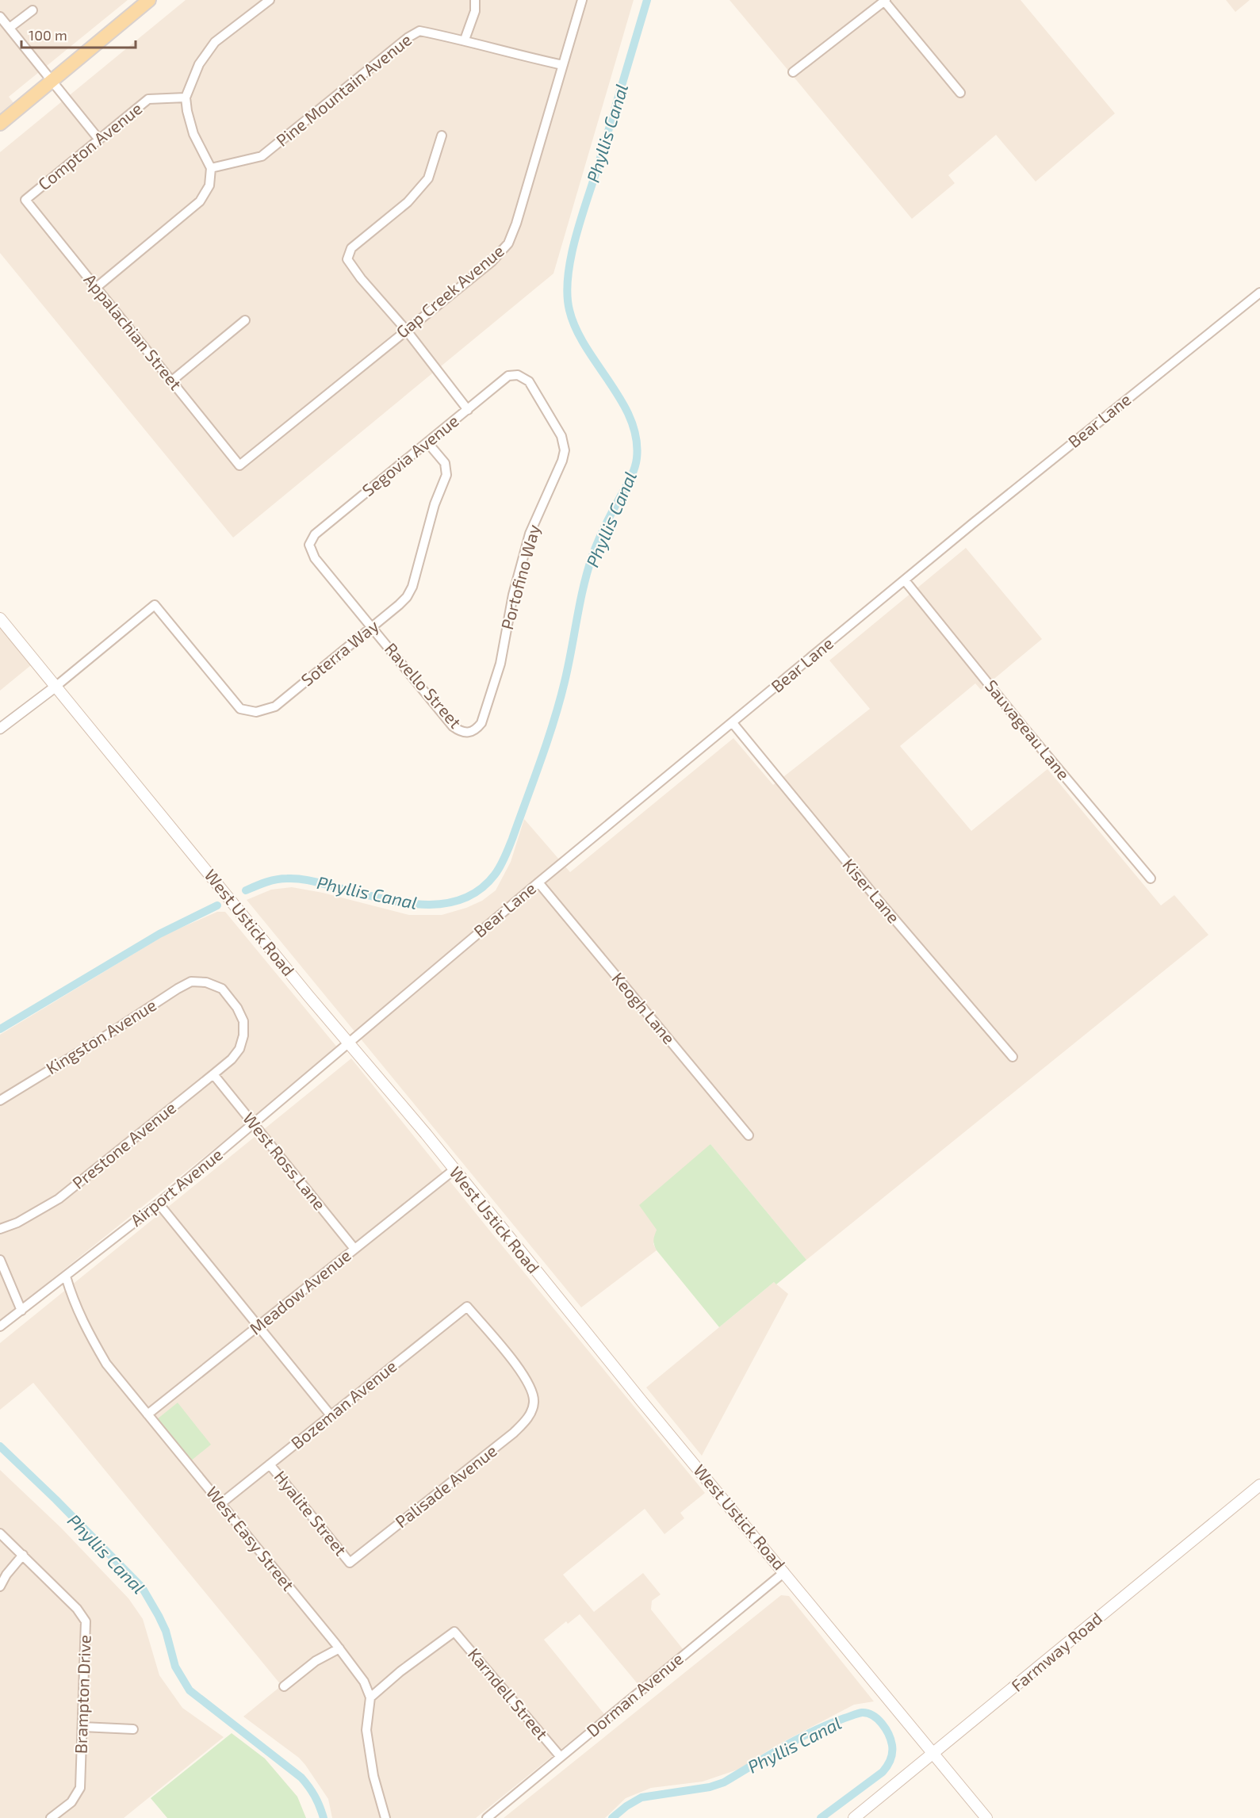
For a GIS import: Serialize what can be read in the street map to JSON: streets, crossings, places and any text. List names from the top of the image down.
{
  "streets": {
    "main road": ["West Ustick Road", "Farmway Road"],
    "street": [
      "Pine Mountain Avenue",
      "Compton Avenue",
      "Gap Creek Avenue",
      "Appalachian Street",
      "Bear Lane",
      "Segovia Avenue",
      "Portofino Way",
      "Soterra Way",
      "Ravello Street",
      "Sauvageau Lane",
      "Kiser Lane",
      "Keogh Lane",
      "Kingston Avenue",
      "Prestone Avenue",
      "West Ross Lane",
      "Airport Avenue",
      "Meadow Avenue",
      "Bozeman Avenue",
      "Palisade Avenue",
      "Hyalite Street",
      "West Easy Street",
      "Brampton Drive",
      "Karndell Street",
      "Dorman Avenue"
    ]
  },
  "crossings": [
    ["Pine Mountain Avenue", "Gap Creek Avenue"],
    ["Compton Avenue", "Appalachian Street"],
    ["Gap Creek Avenue", "Appalachian Street"],
    ["Bear Lane", "Sauvageau Lane"],
    ["Bear Lane", "Kiser Lane"],
    ["Bear Lane", "West Ustick Road"],
    ["Bear Lane", "Keogh Lane"],
    ["Bear Lane", "Airport Avenue"],
    ["Segovia Avenue", "Portofino Way"],
    ["Segovia Avenue", "Soterra Way"],
    ["Segovia Avenue", "Ravello Street"],
    ["Portofino Way", "Ravello Street"],
    ["Soterra Way", "Ravello Street"],
    ["Soterra Way", "West Ustick Road"],
    ["West Ustick Road", "Airport Avenue"],
    ["West Ustick Road", "Meadow Avenue"],
    ["West Ustick Road", "Farmway Road"],
    ["West Ustick Road", "Dorman Avenue"],
    ["Kingston Avenue", "Prestone Avenue"],
    ["Prestone Avenue", "West Ross Lane"],
    ["West Ross Lane", "Airport Avenue"],
    ["West Ross Lane", "Meadow Avenue"],
    ["Airport Avenue", "West Easy Street"],
    ["Meadow Avenue", "West Easy Street"],
    ["Bozeman Avenue", "Palisade Avenue"],
    ["Bozeman Avenue", "Hyalite Street"],
    ["Bozeman Avenue", "West Easy Street"],
    ["Palisade Avenue", "Hyalite Street"],
    ["West Easy Street", "Karndell Street"],
    ["Karndell Street", "Dorman Avenue"]
  ],
  "water": ["Phyllis Canal"],
  "scale_bar": "100 m"
}
